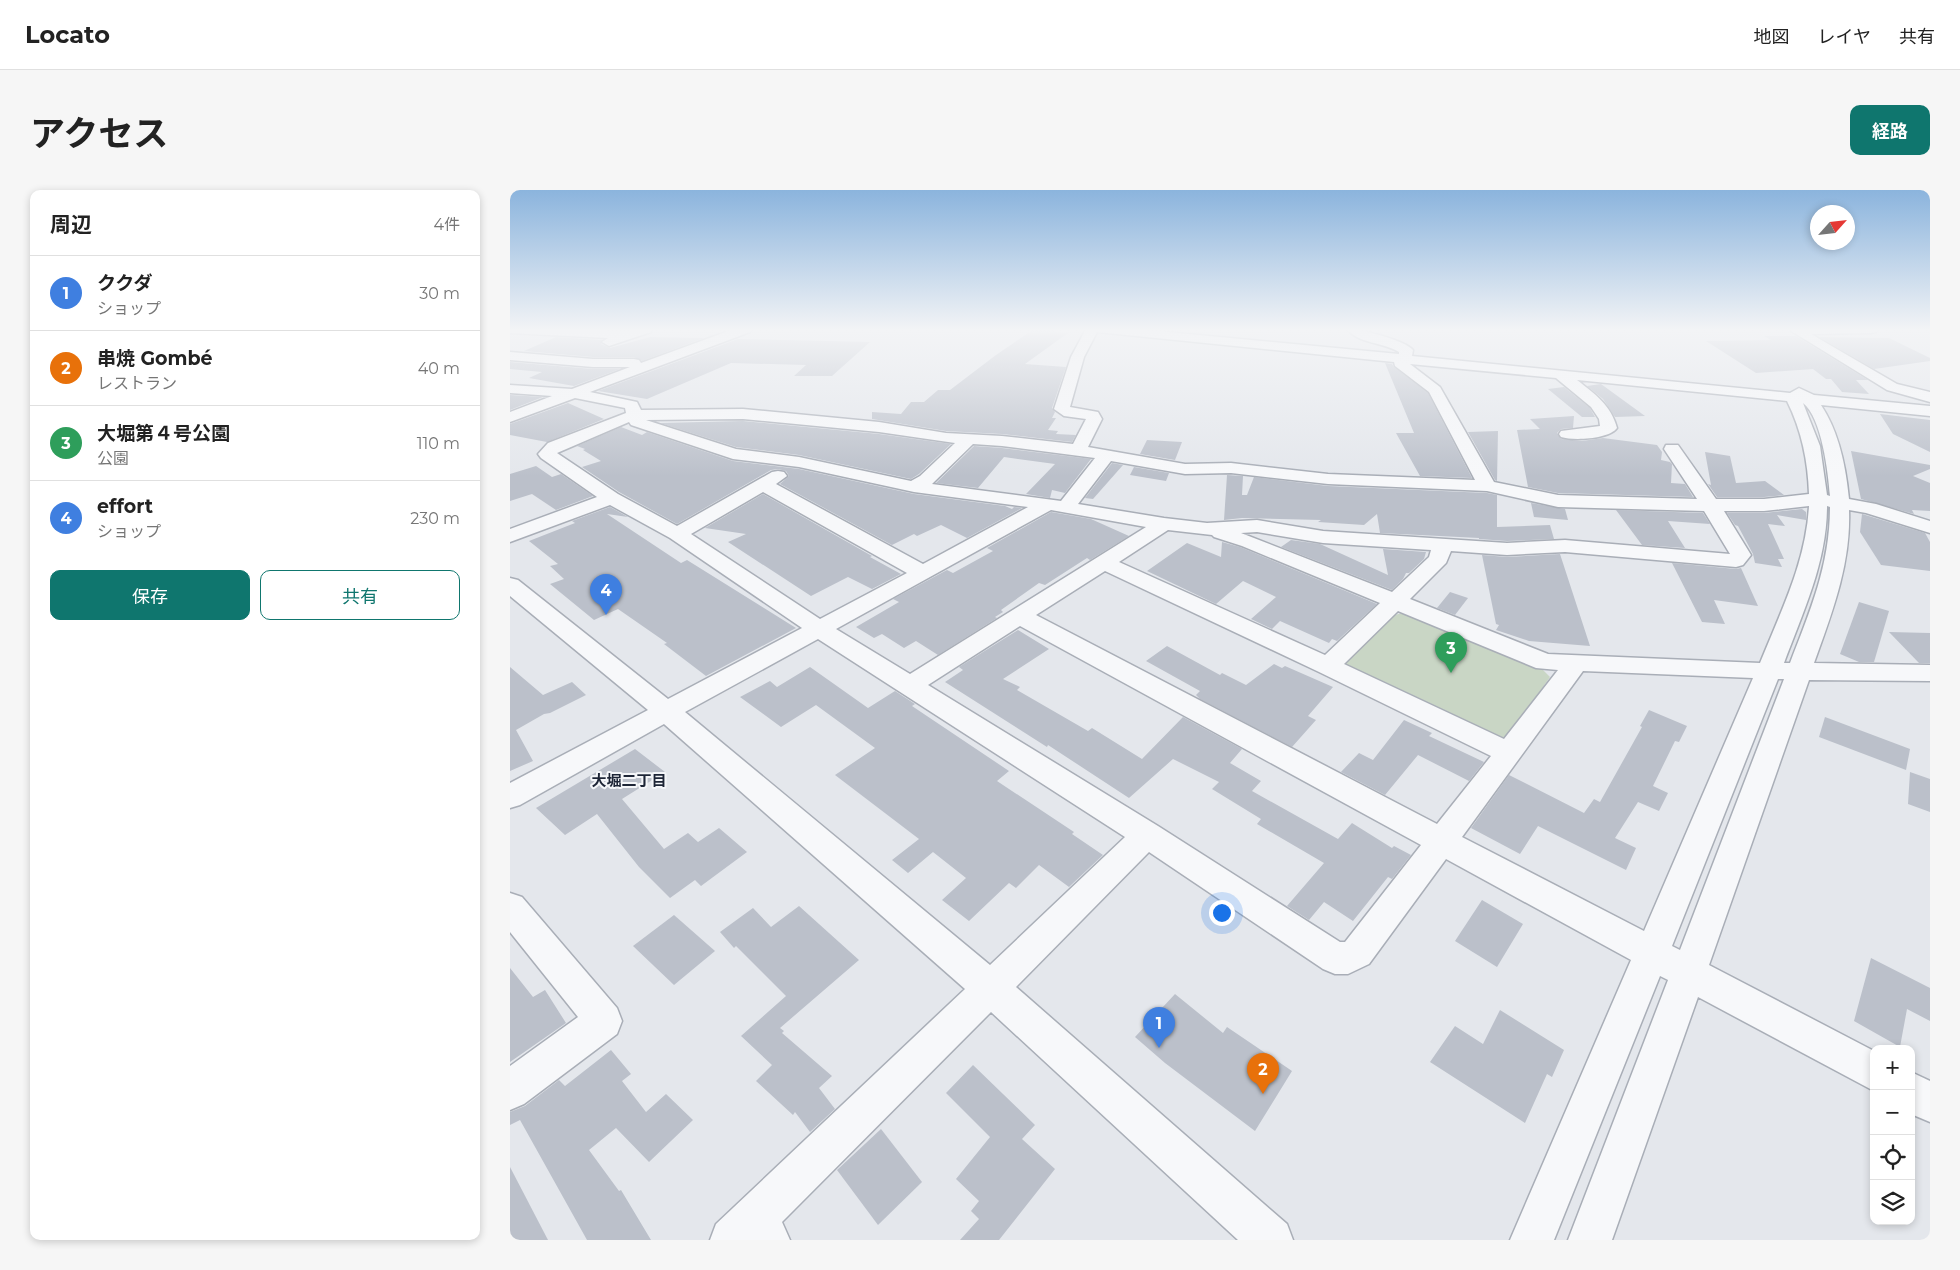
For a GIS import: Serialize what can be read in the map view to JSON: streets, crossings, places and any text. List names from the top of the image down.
{
  "districts": ["大堀二丁目"],
  "north": "top right",
  "page": {
    "header": "Locato",
    "nav": ["地図", "レイヤ", "共有"],
    "title": "アクセス",
    "buttons": [
      "経路",
      ["保存", "共有"]
    ],
    "heading": ["周辺", "4件"],
    "list": [
      {
        "mark": "1",
        "name": "ククダ",
        "note": "ショップ",
        "value": "30 m"
      },
      {
        "mark": "2",
        "name": "串焼 Gombé",
        "note": "レストラン",
        "value": "40 m"
      },
      {
        "mark": "3",
        "name": "大堀第４号公園",
        "note": "公園",
        "value": "110 m"
      },
      {
        "mark": "4",
        "name": "effort",
        "note": "ショップ",
        "value": "230 m"
      }
    ],
    "pins": [
      "4",
      "3",
      "1",
      "2"
    ],
    "map_buttons": ["+", "−"]
  }
}
